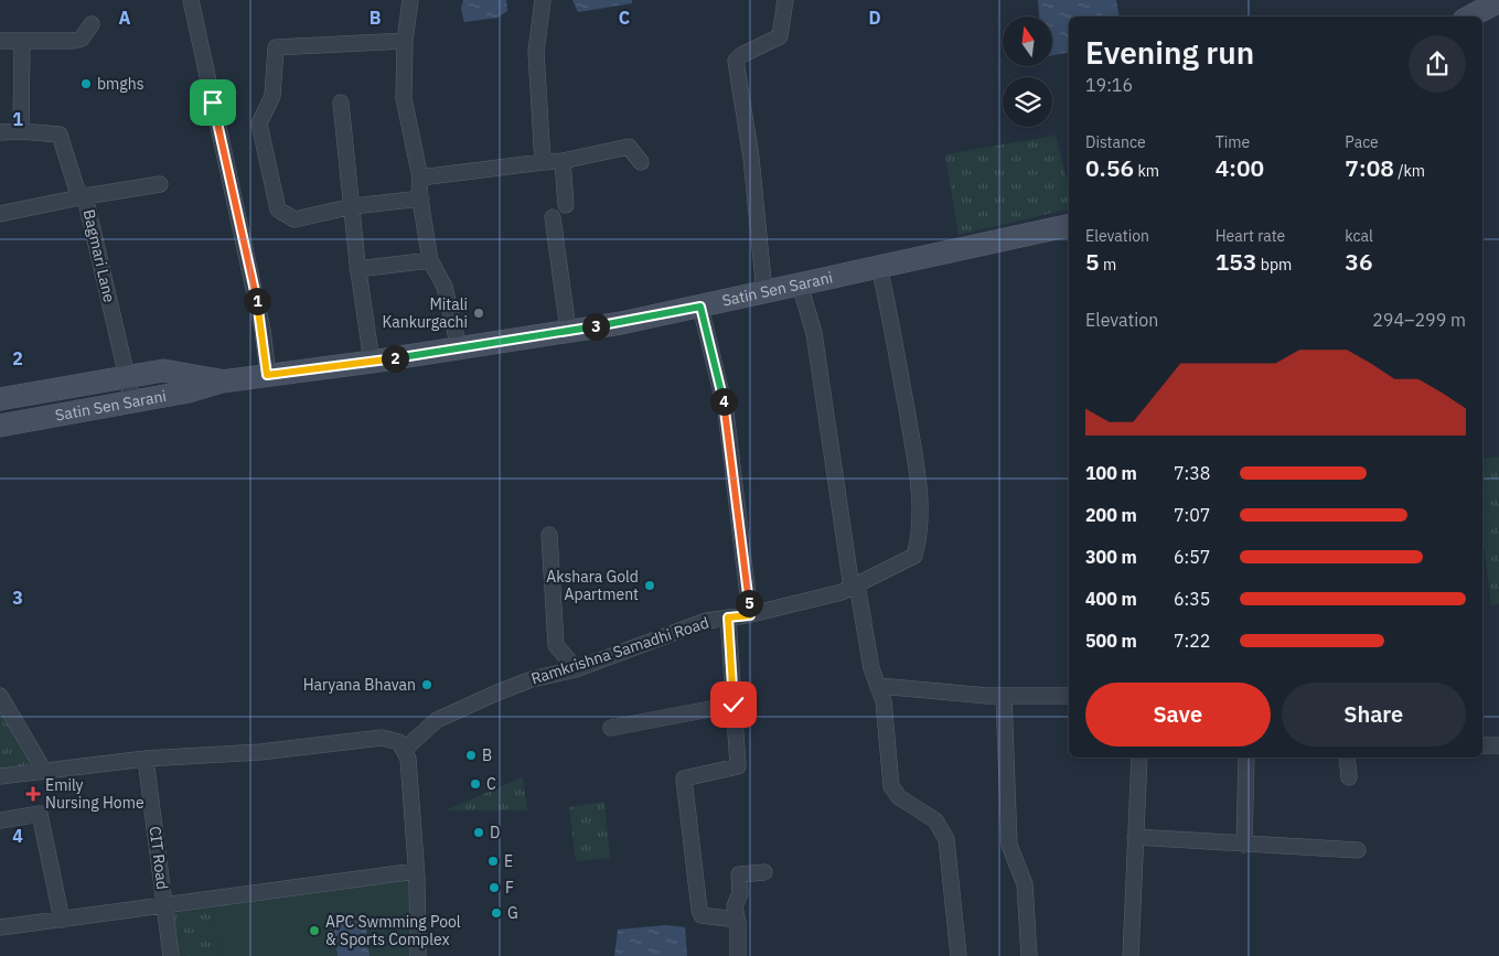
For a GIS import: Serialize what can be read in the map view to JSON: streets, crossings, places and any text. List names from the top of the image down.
{
  "streets": {
    "main road": ["Satin Sen Sarani"],
    "street": ["Bagmari Lane", "Ramkrishna Samadhi Road", "CIT Road"]
  },
  "crossings": [
    ["Bagmari Lane", "Satin Sen Sarani"],
    ["Satin Sen Sarani", "Ramkrishna Samadhi Road"]
  ],
  "places": {
    "other": [
      "bmghs",
      "Mitali Kankurgachi",
      "Akshara Gold Apartment",
      "Haryana Bhavan",
      "B",
      "C",
      "D",
      "E",
      "F",
      "G",
      "APC Swmming Pool & Sports Complex"
    ],
    "health": ["Emily Nursing Home"]
  },
  "north": "top",
  "page": {
    "heading": ["Evening run", "19:16"],
    "stats": [
      ["Distance", "0.56 km"],
      ["Time", "4:00"],
      ["Pace", "7:08 /km"],
      ["Elevation", "5 m"],
      ["Heart rate", "153 bpm"],
      ["kcal", "36"]
    ],
    "pins": [
      "1",
      "3",
      "2",
      "4",
      "5"
    ],
    "chart": ["Elevation", "294–299 m"],
    "list": [
      {
        "name": "100 m",
        "note": "7:38"
      },
      {
        "name": "200 m",
        "note": "7:07"
      },
      {
        "name": "300 m",
        "note": "6:57"
      },
      {
        "name": "400 m",
        "note": "6:35"
      },
      {
        "name": "500 m",
        "note": "7:22"
      }
    ],
    "buttons": ["Save", "Share"]
  },
  "grid": {
    "columns": [
      "A",
      "B",
      "C",
      "D"
    ],
    "rows": [
      "1",
      "2",
      "3",
      "4"
    ]
  }
}
